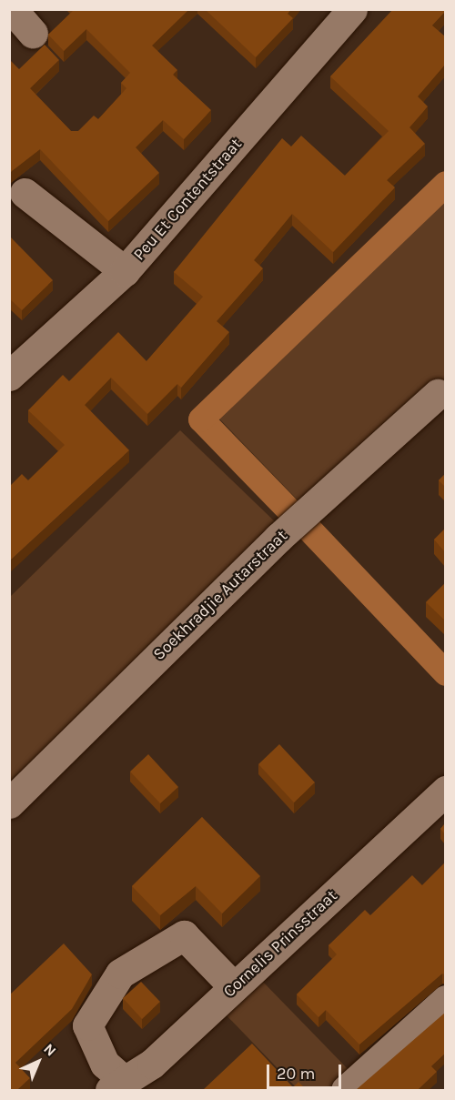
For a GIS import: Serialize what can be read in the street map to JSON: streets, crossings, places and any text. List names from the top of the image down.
{
  "streets": {
    "street": ["Peu Et Contentstraat", "Soekhradjie Autarstraat", "Cornelis Prinsstraat"]
  },
  "scale_bar": "20 m",
  "north": "top right"
}
